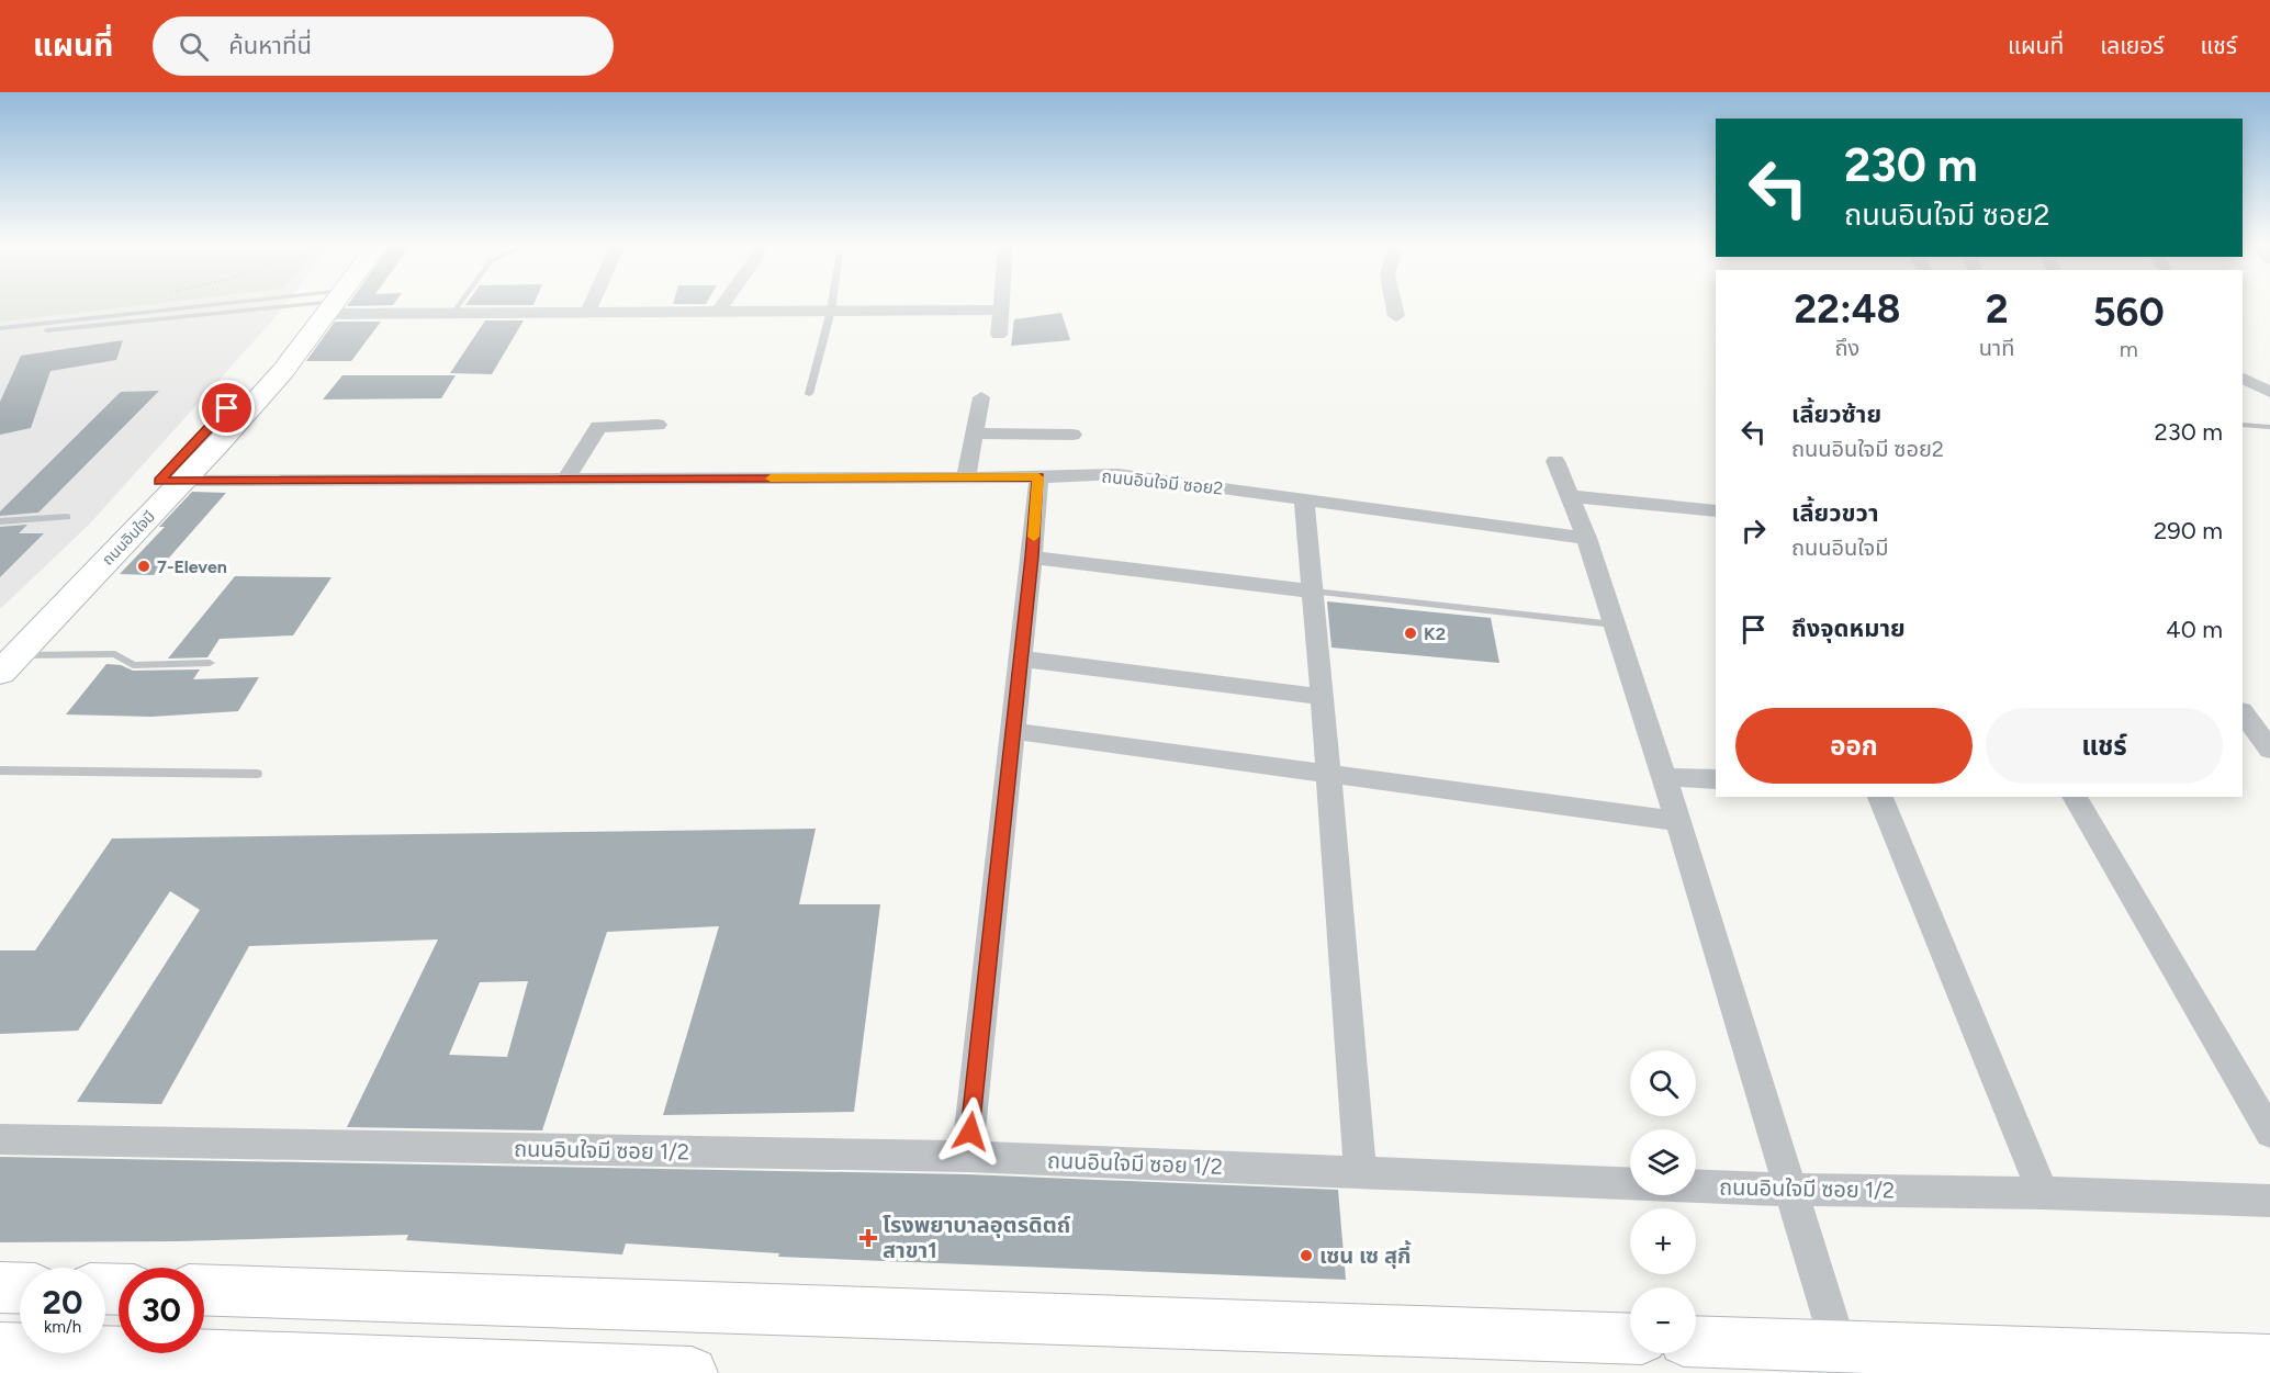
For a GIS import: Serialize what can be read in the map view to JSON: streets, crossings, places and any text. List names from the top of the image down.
{
  "streets": {
    "main road": ["ถนนอินใจมี"],
    "street": ["ถนนอินใจมี ซอย2", "ถนนอินใจมี ซอย 1/2"]
  },
  "crossings": [
    ["ถนนอินใจมี ซอย2", "ถนนอินใจมี"]
  ],
  "places": {
    "other": ["7-Eleven", "K2", "เซน เซ สุกี้"],
    "health": ["โรงพยาบาลอุตรดิตถ์ สาขา1"]
  },
  "page": {
    "header": "แผนที่",
    "search": "ค้นหาที่นี่",
    "nav": ["แผนที่", "เลเยอร์", "แชร์"],
    "turn": ["230 m", "ถนนอินใจมี ซอย2"],
    "eta": [
      "22:48",
      "ถึง",
      "2",
      "นาที",
      "560",
      "m"
    ],
    "list": [
      {
        "name": "เลี้ยวซ้าย",
        "note": "ถนนอินใจมี ซอย2",
        "value": "230 m"
      },
      {
        "name": "เลี้ยวขวา",
        "note": "ถนนอินใจมี",
        "value": "290 m"
      },
      {
        "name": "ถึงจุดหมาย",
        "value": "40 m"
      }
    ],
    "buttons": ["ออก", "แชร์"],
    "map_buttons": ["+", "−"],
    "speed": "20 km/h",
    "limit": "30"
  }
}
